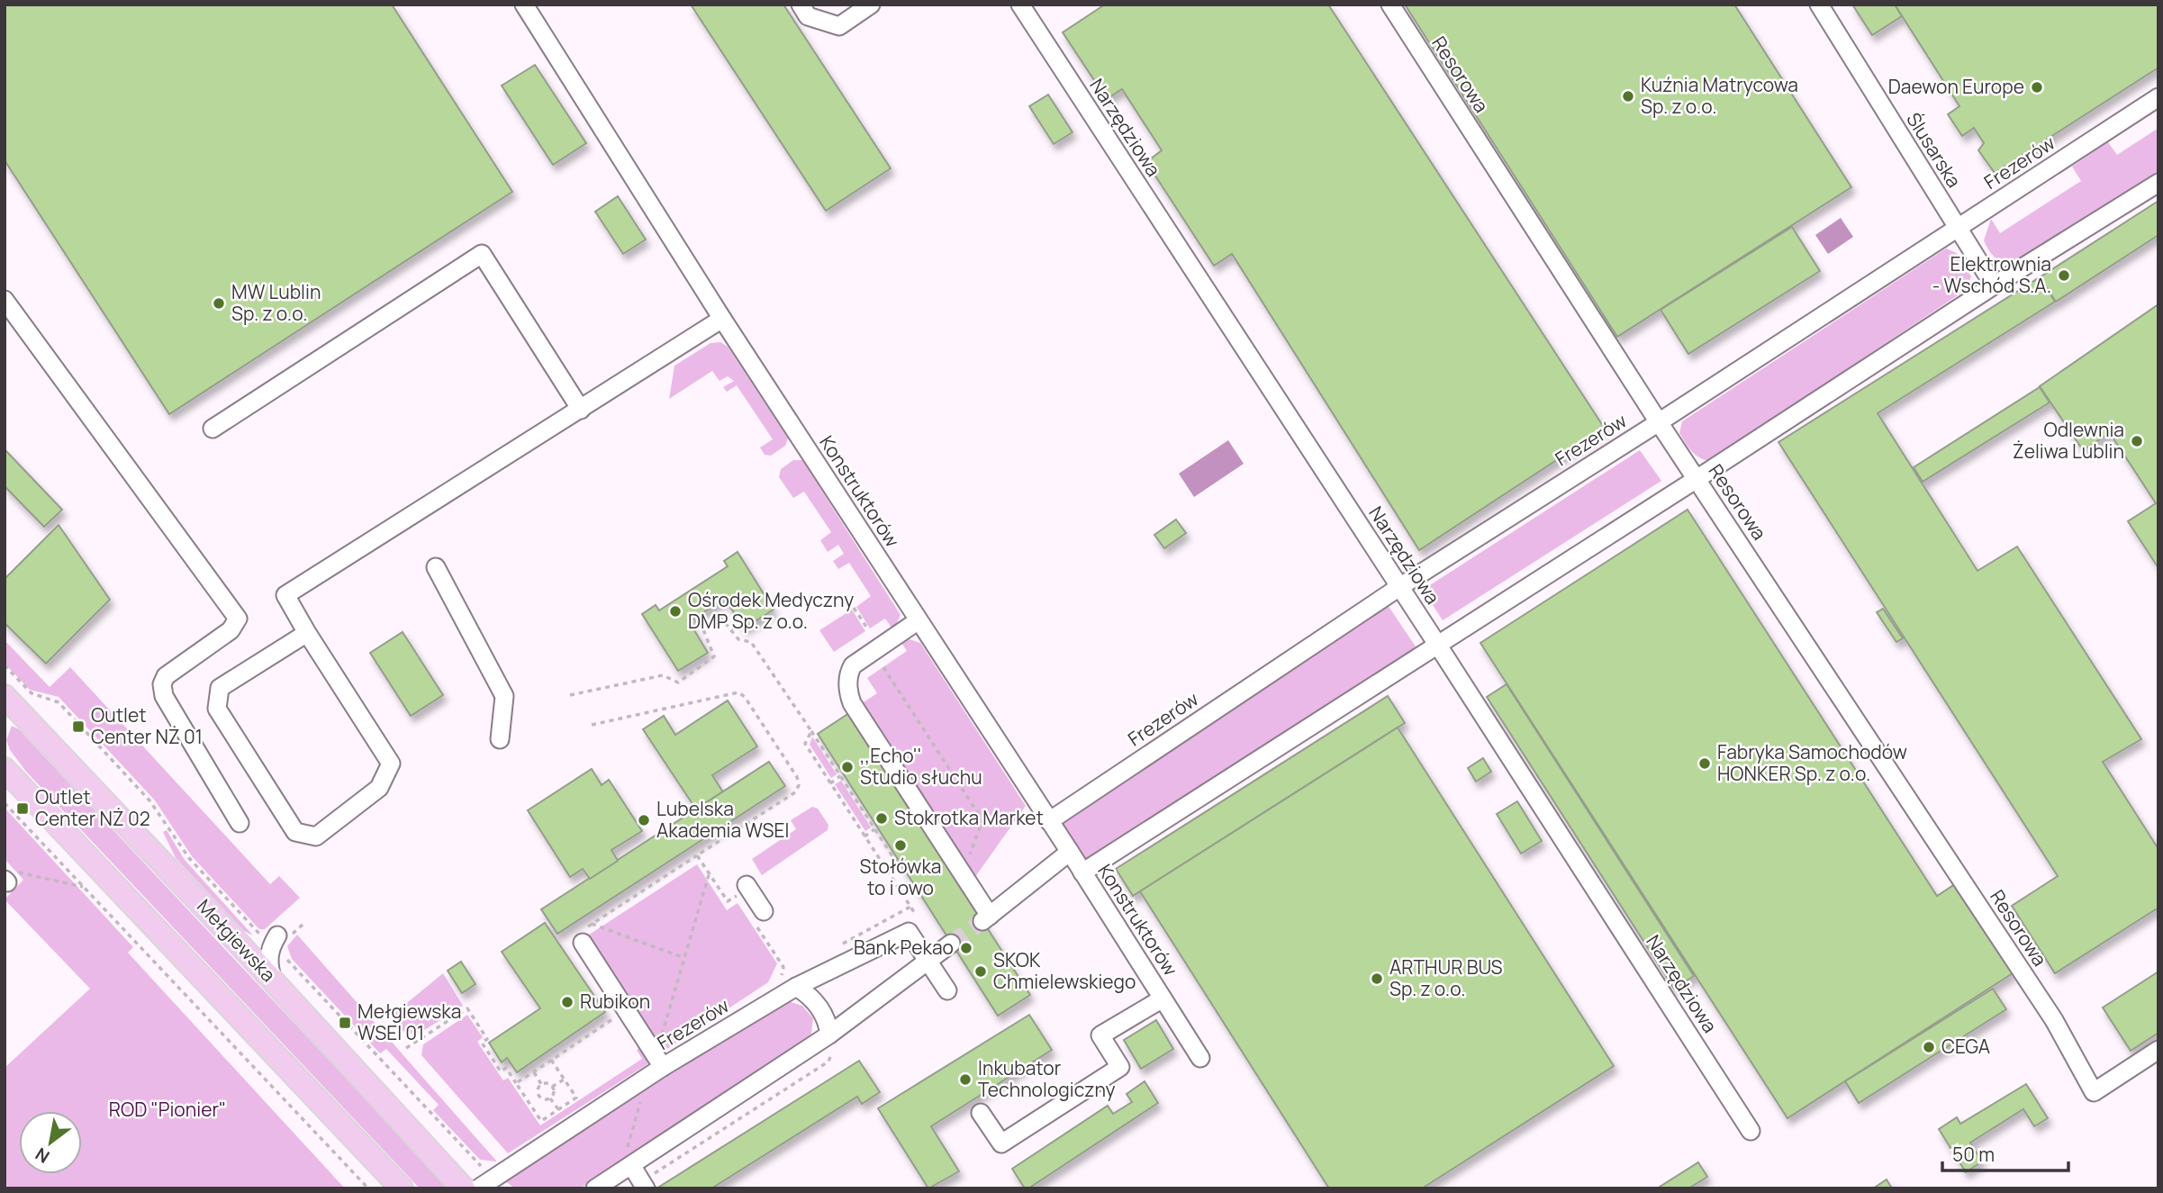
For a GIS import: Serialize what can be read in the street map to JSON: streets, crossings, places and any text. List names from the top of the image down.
{
  "streets": {
    "main road": ["Mełgiewska"],
    "street": [
      "Resorowa",
      "Narzędziowa",
      "Ślusarska",
      "Frezerów",
      "Konstruktorów"
    ]
  },
  "crossings": [
    ["Resorowa", "Frezerów"],
    ["Narzędziowa", "Frezerów"],
    ["Ślusarska", "Frezerów"],
    ["Frezerów", "Konstruktorów"]
  ],
  "parks": ["ROD \"Pionier\""],
  "places": {
    "other": [
      "Daewon Europe",
      "Kuźnia Matrycowa Sp. z o.o.",
      "Elektrownia - Wschód S.A.",
      "MW Lublin Sp. z o.o.",
      "Odlewnia Żeliwa Lublin",
      "Ośrodek Medyczny DMP Sp. z o.o.",
      "Fabryka Samochodów HONKER Sp. z o.o.",
      ",,Echo'' Studio słuchu",
      "Stokrotka Market",
      "Lubelska Akademia WSEI",
      "Stołówka to i owo",
      "Bank Pekao",
      "SKOK Chmielewskiego",
      "ARTHUR BUS Sp. z o.o.",
      "Rubikon",
      "CEGA",
      "Inkubator Technologiczny"
    ],
    "transit": ["Outlet Center NŻ 01", "Outlet Center NŻ 02", "Mełgiewska WSEI 01"]
  },
  "scale_bar": "50 m",
  "north": "bottom left"
}
